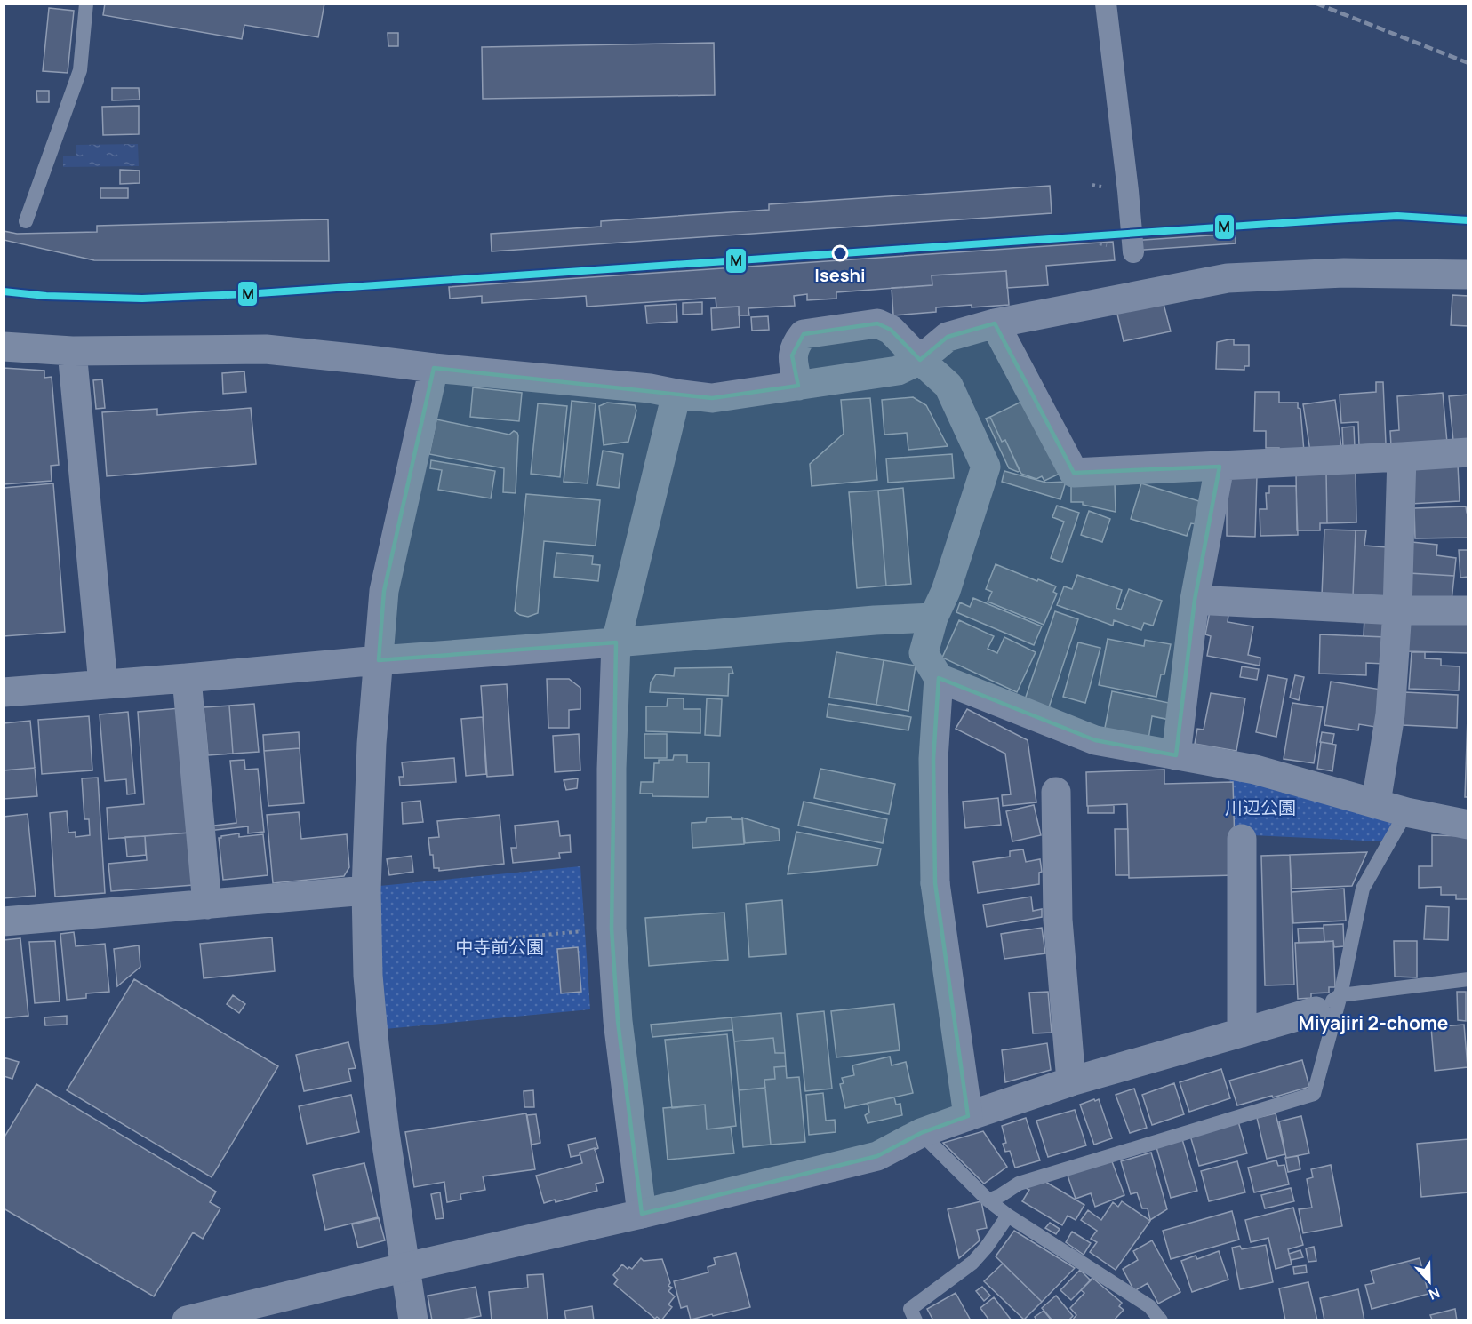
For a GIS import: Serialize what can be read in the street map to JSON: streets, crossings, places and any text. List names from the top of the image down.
{
  "districts": ["Miyajiri 2-chome"],
  "parks": ["川辺公園", "中寺前公園"],
  "places": ["Iseshi"],
  "lines": ["transit line M"],
  "north": "bottom"
}
